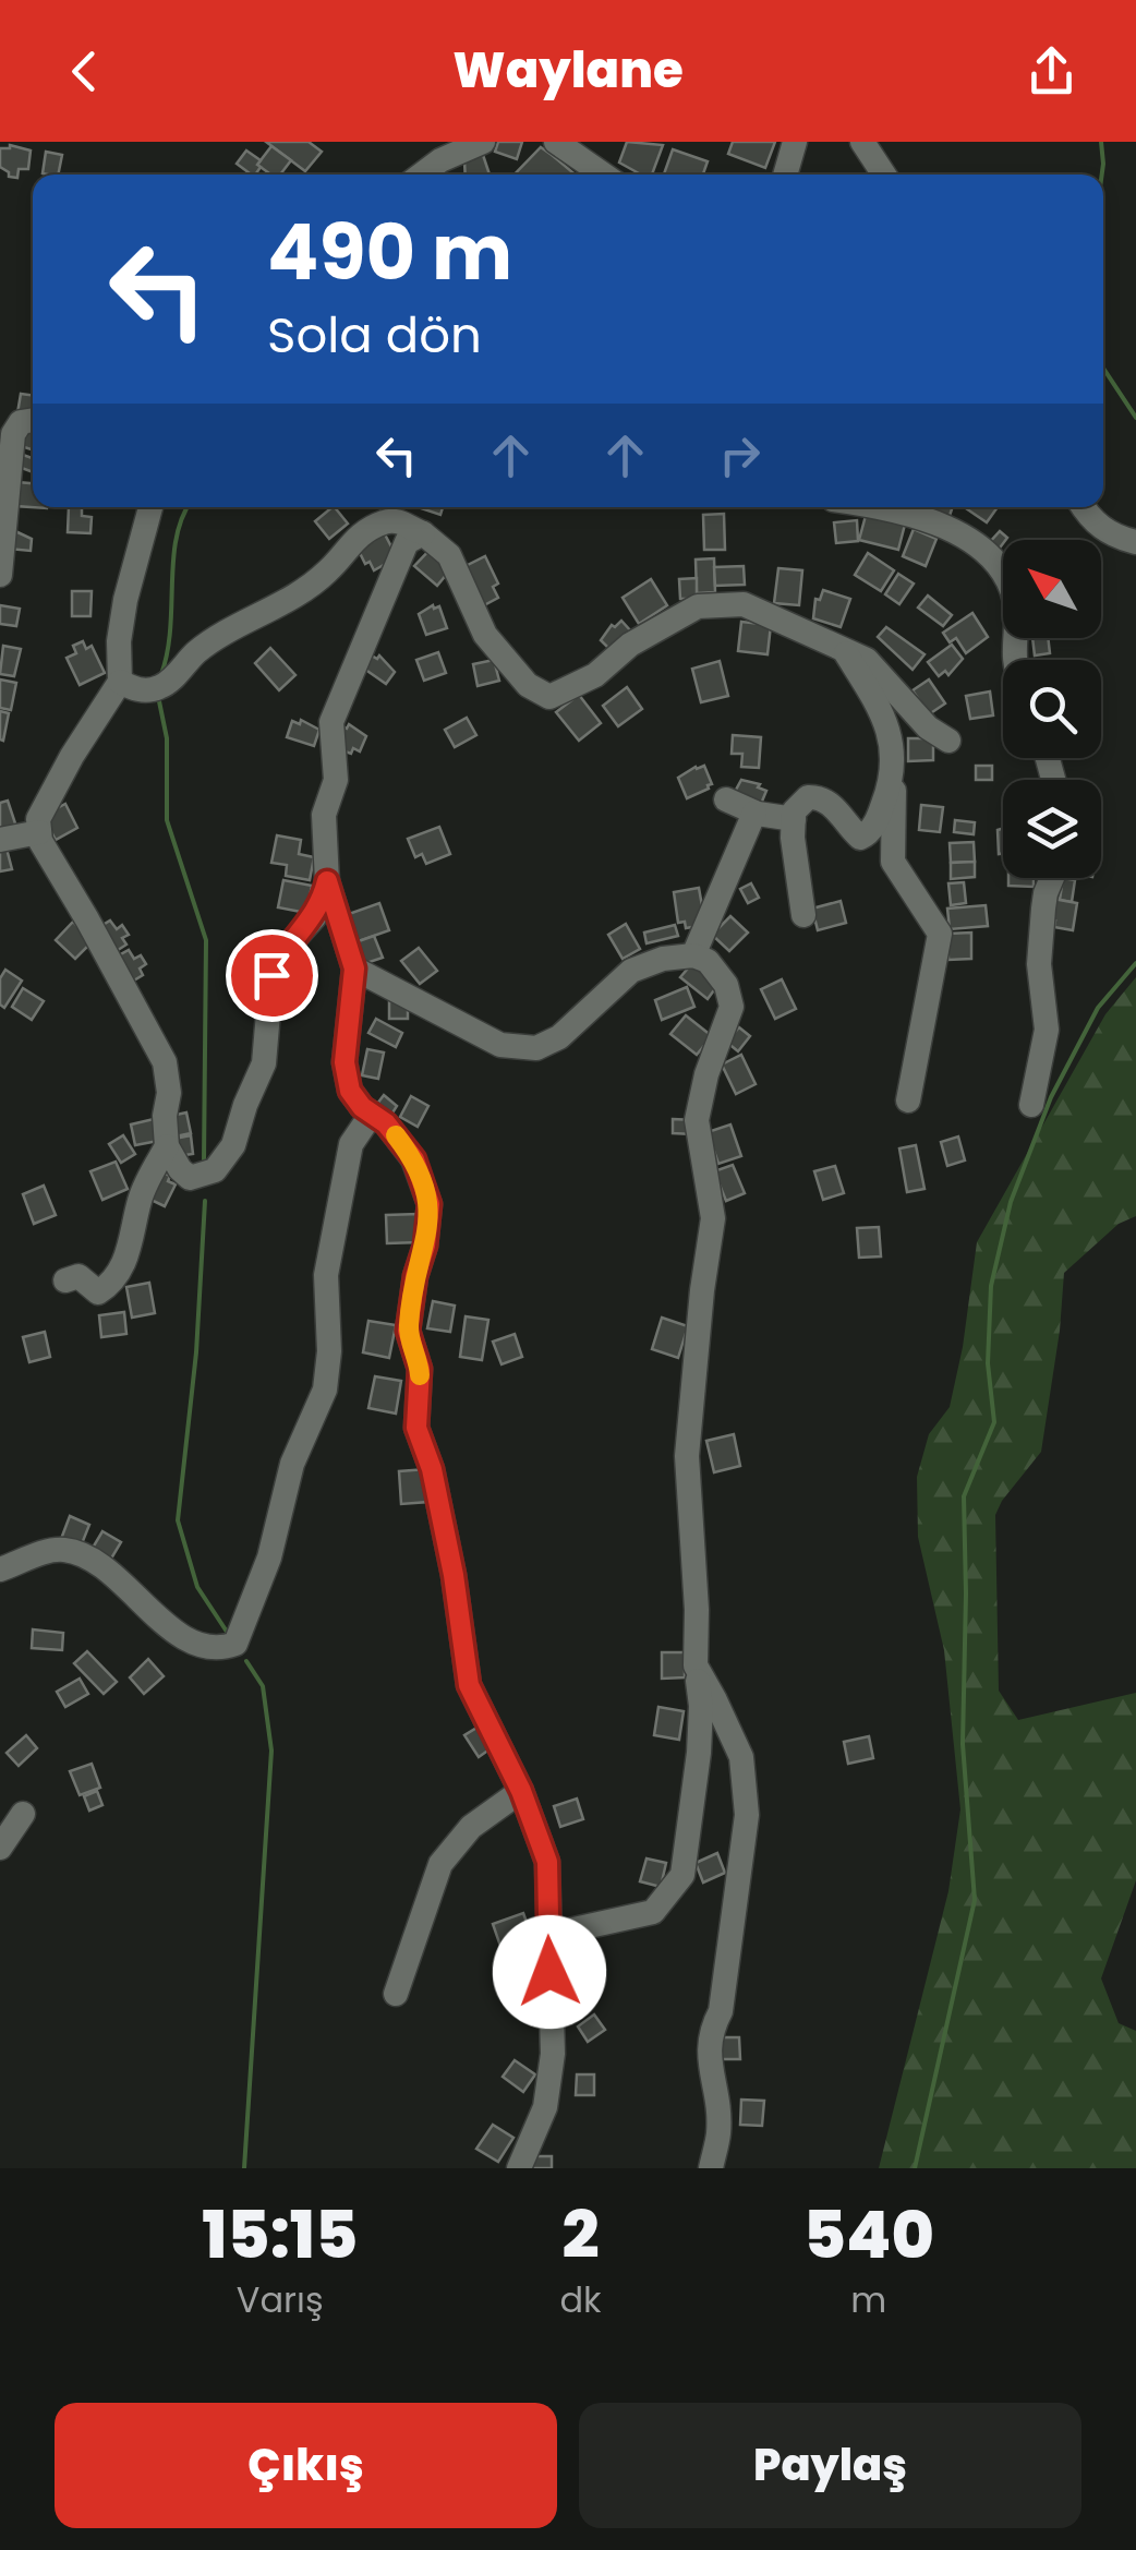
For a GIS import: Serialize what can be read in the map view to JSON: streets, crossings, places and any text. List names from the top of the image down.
{
  "north": "top left",
  "page": {
    "header": "Waylane",
    "turn": ["490 m", "Sola dön"],
    "eta": [
      "15:15",
      "Varış",
      "2",
      "dk",
      "540",
      "m"
    ],
    "buttons": ["Çıkış", "Paylaş"]
  }
}
